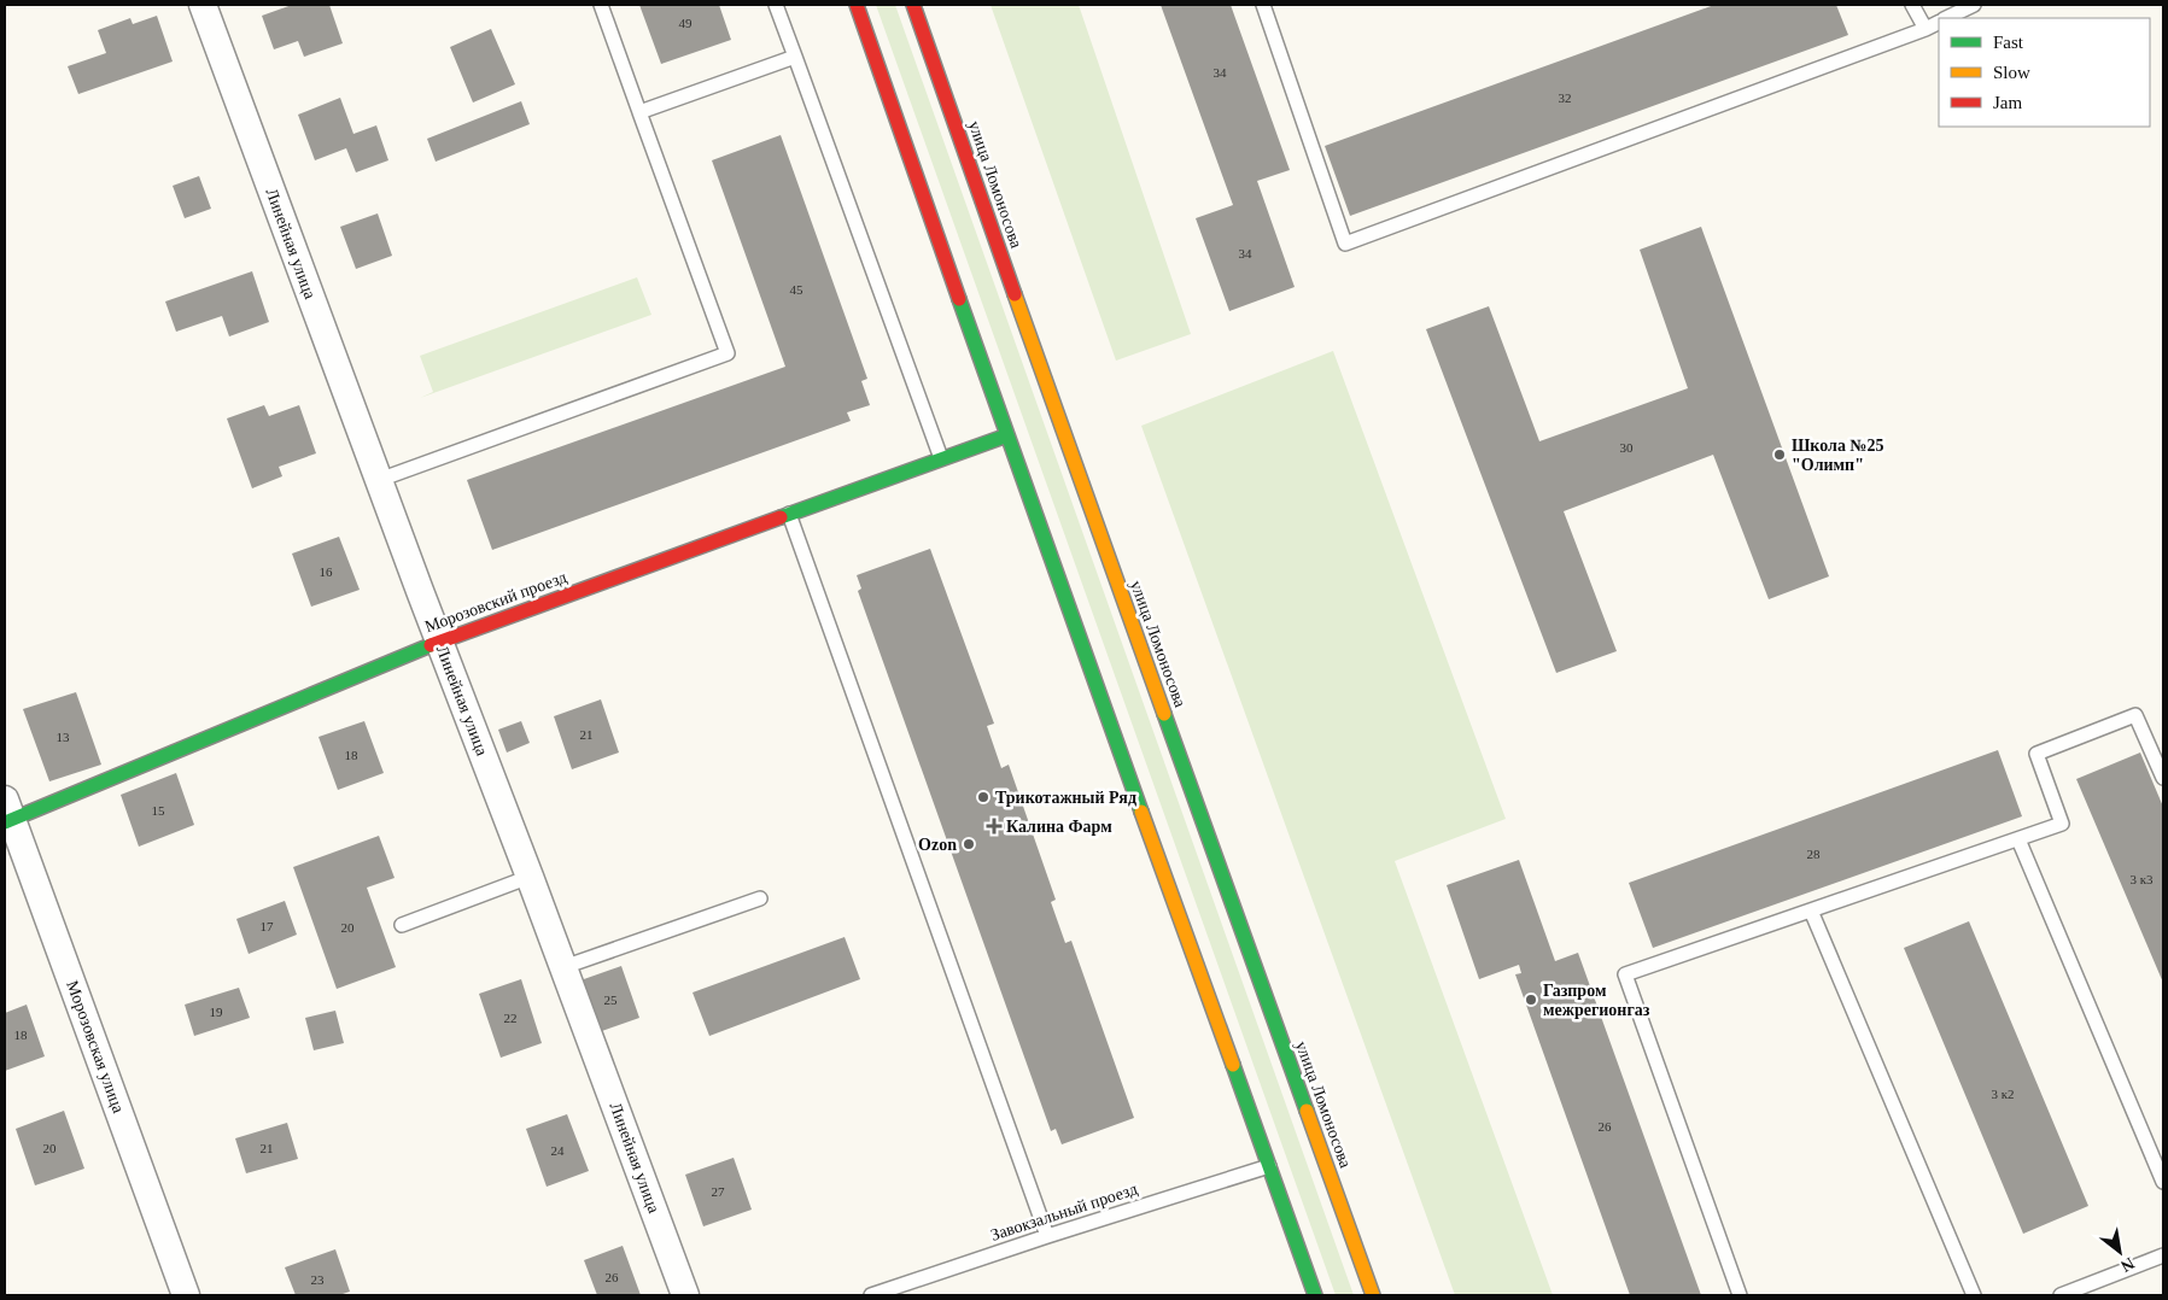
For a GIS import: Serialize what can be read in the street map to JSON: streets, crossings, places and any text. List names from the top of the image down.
{
  "streets": {
    "main road": ["улица Ломоносова", "Морозовский проезд"],
    "street": ["Линейная улица", "Морозовская улица"],
    "lane": ["Завокзальный проезд"]
  },
  "crossings": [
    ["Линейная улица", "Морозовский проезд"],
    ["Морозовский проезд", "Морозовская улица"]
  ],
  "places": {
    "other": [
      "Школа №25 \"Олимп\"",
      "Трикотажный Ряд",
      "Ozon",
      "Газпром межрегионгаз"
    ],
    "health": ["Калина Фарм"]
  },
  "house_numbers": [
    "49",
    "34",
    "32",
    "34",
    "45",
    "30",
    "16",
    "21",
    "13",
    "18",
    "15",
    "28",
    "3 к3",
    "17",
    "20",
    "25",
    "19",
    "22",
    "18",
    "3 к2",
    "26",
    "20",
    "21",
    "24",
    "27",
    "26",
    "23"
  ],
  "legend": ["Fast", "Slow", "Jam"],
  "north": "bottom right"
}
